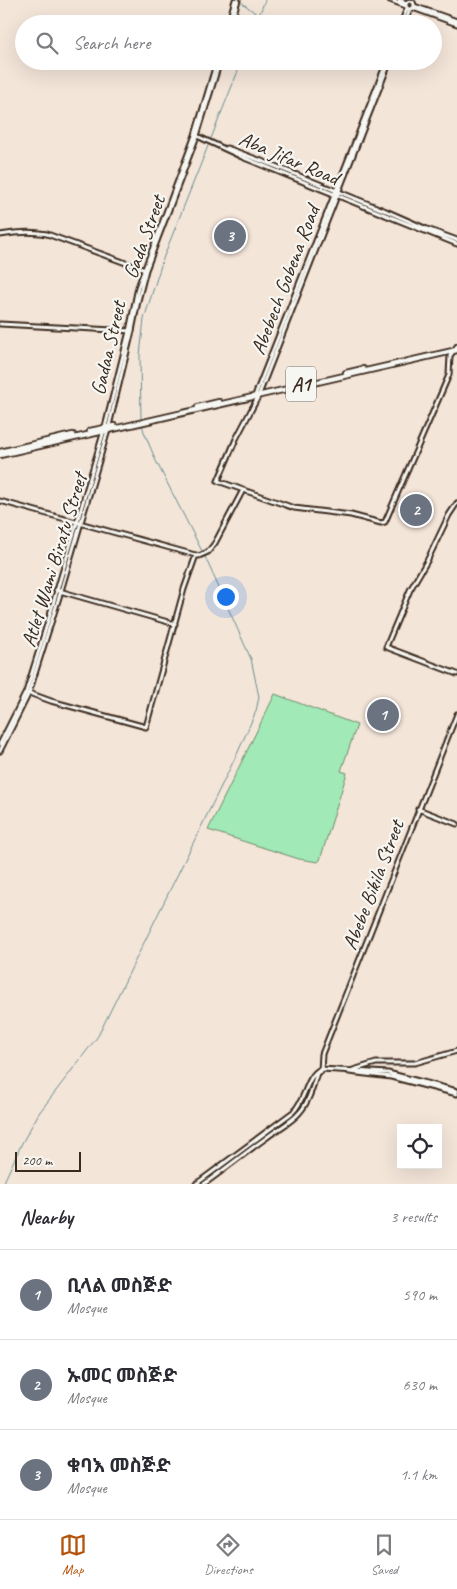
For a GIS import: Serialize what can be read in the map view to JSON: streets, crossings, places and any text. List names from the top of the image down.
{
  "streets": {
    "main road": ["A1"],
    "street": [
      "Aba Jifar Road",
      "Abebech Gobena Road",
      "Gadaa Street",
      "Atlet Wami Biratu Street",
      "Abebe Bikila Street"
    ]
  },
  "crossings": [
    ["Aba Jifar Road", "Abebech Gobena Road"],
    ["Aba Jifar Road", "Gadaa Street"],
    ["Abebech Gobena Road", "A1"],
    ["A1", "Atlet Wami Biratu Street"]
  ],
  "scale_bar": "200 m",
  "page": {
    "search": "Search here",
    "pins": ["3", "2", "1"],
    "scale": "200 m",
    "heading": ["Nearby", "3 results"],
    "list": [
      {
        "mark": "1",
        "name": "ቢላል መስጅድ",
        "note": "Mosque",
        "value": "590 m"
      },
      {
        "mark": "2",
        "name": "ኡመር መስጅድ",
        "note": "Mosque",
        "value": "630 m"
      },
      {
        "mark": "3",
        "name": "ቁባእ መስጅድ",
        "note": "Mosque",
        "value": "1.1 km"
      }
    ],
    "nav": ["Map", "Directions", "Saved"]
  }
}
